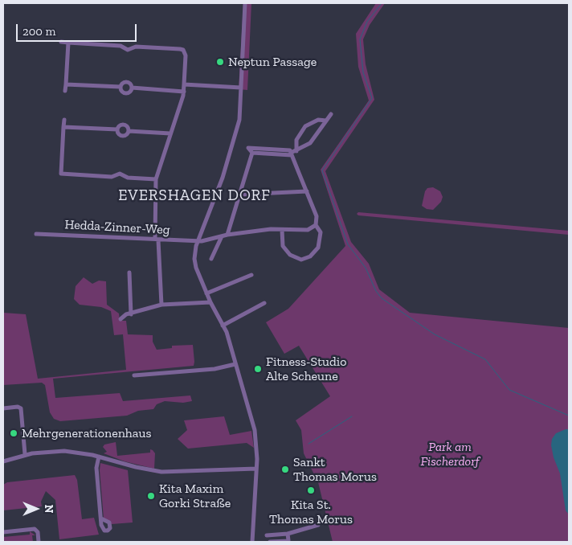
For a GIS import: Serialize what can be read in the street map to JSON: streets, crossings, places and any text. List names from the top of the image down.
{
  "streets": {
    "street": ["Hedda-Zinner-Weg"]
  },
  "districts": ["EVERSHAGEN DORF"],
  "parks": ["Park am Fischerdorf"],
  "places": [
    "Neptun Passage",
    "Fitness-Studio Alte Scheune",
    "Mehrgenerationenhaus",
    "Sankt Thomas Morus",
    "Kita St. Thomas Morus",
    "Kita Maxim Gorki Straße"
  ],
  "scale_bar": "200 m",
  "north": "right"
}
